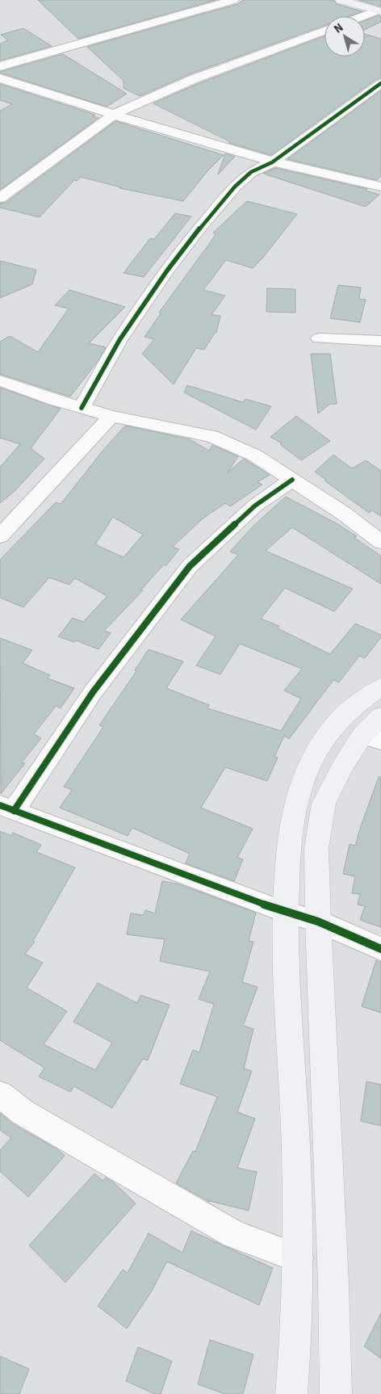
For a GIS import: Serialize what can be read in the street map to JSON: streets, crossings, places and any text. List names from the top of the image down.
{
  "north": "top left"
}
